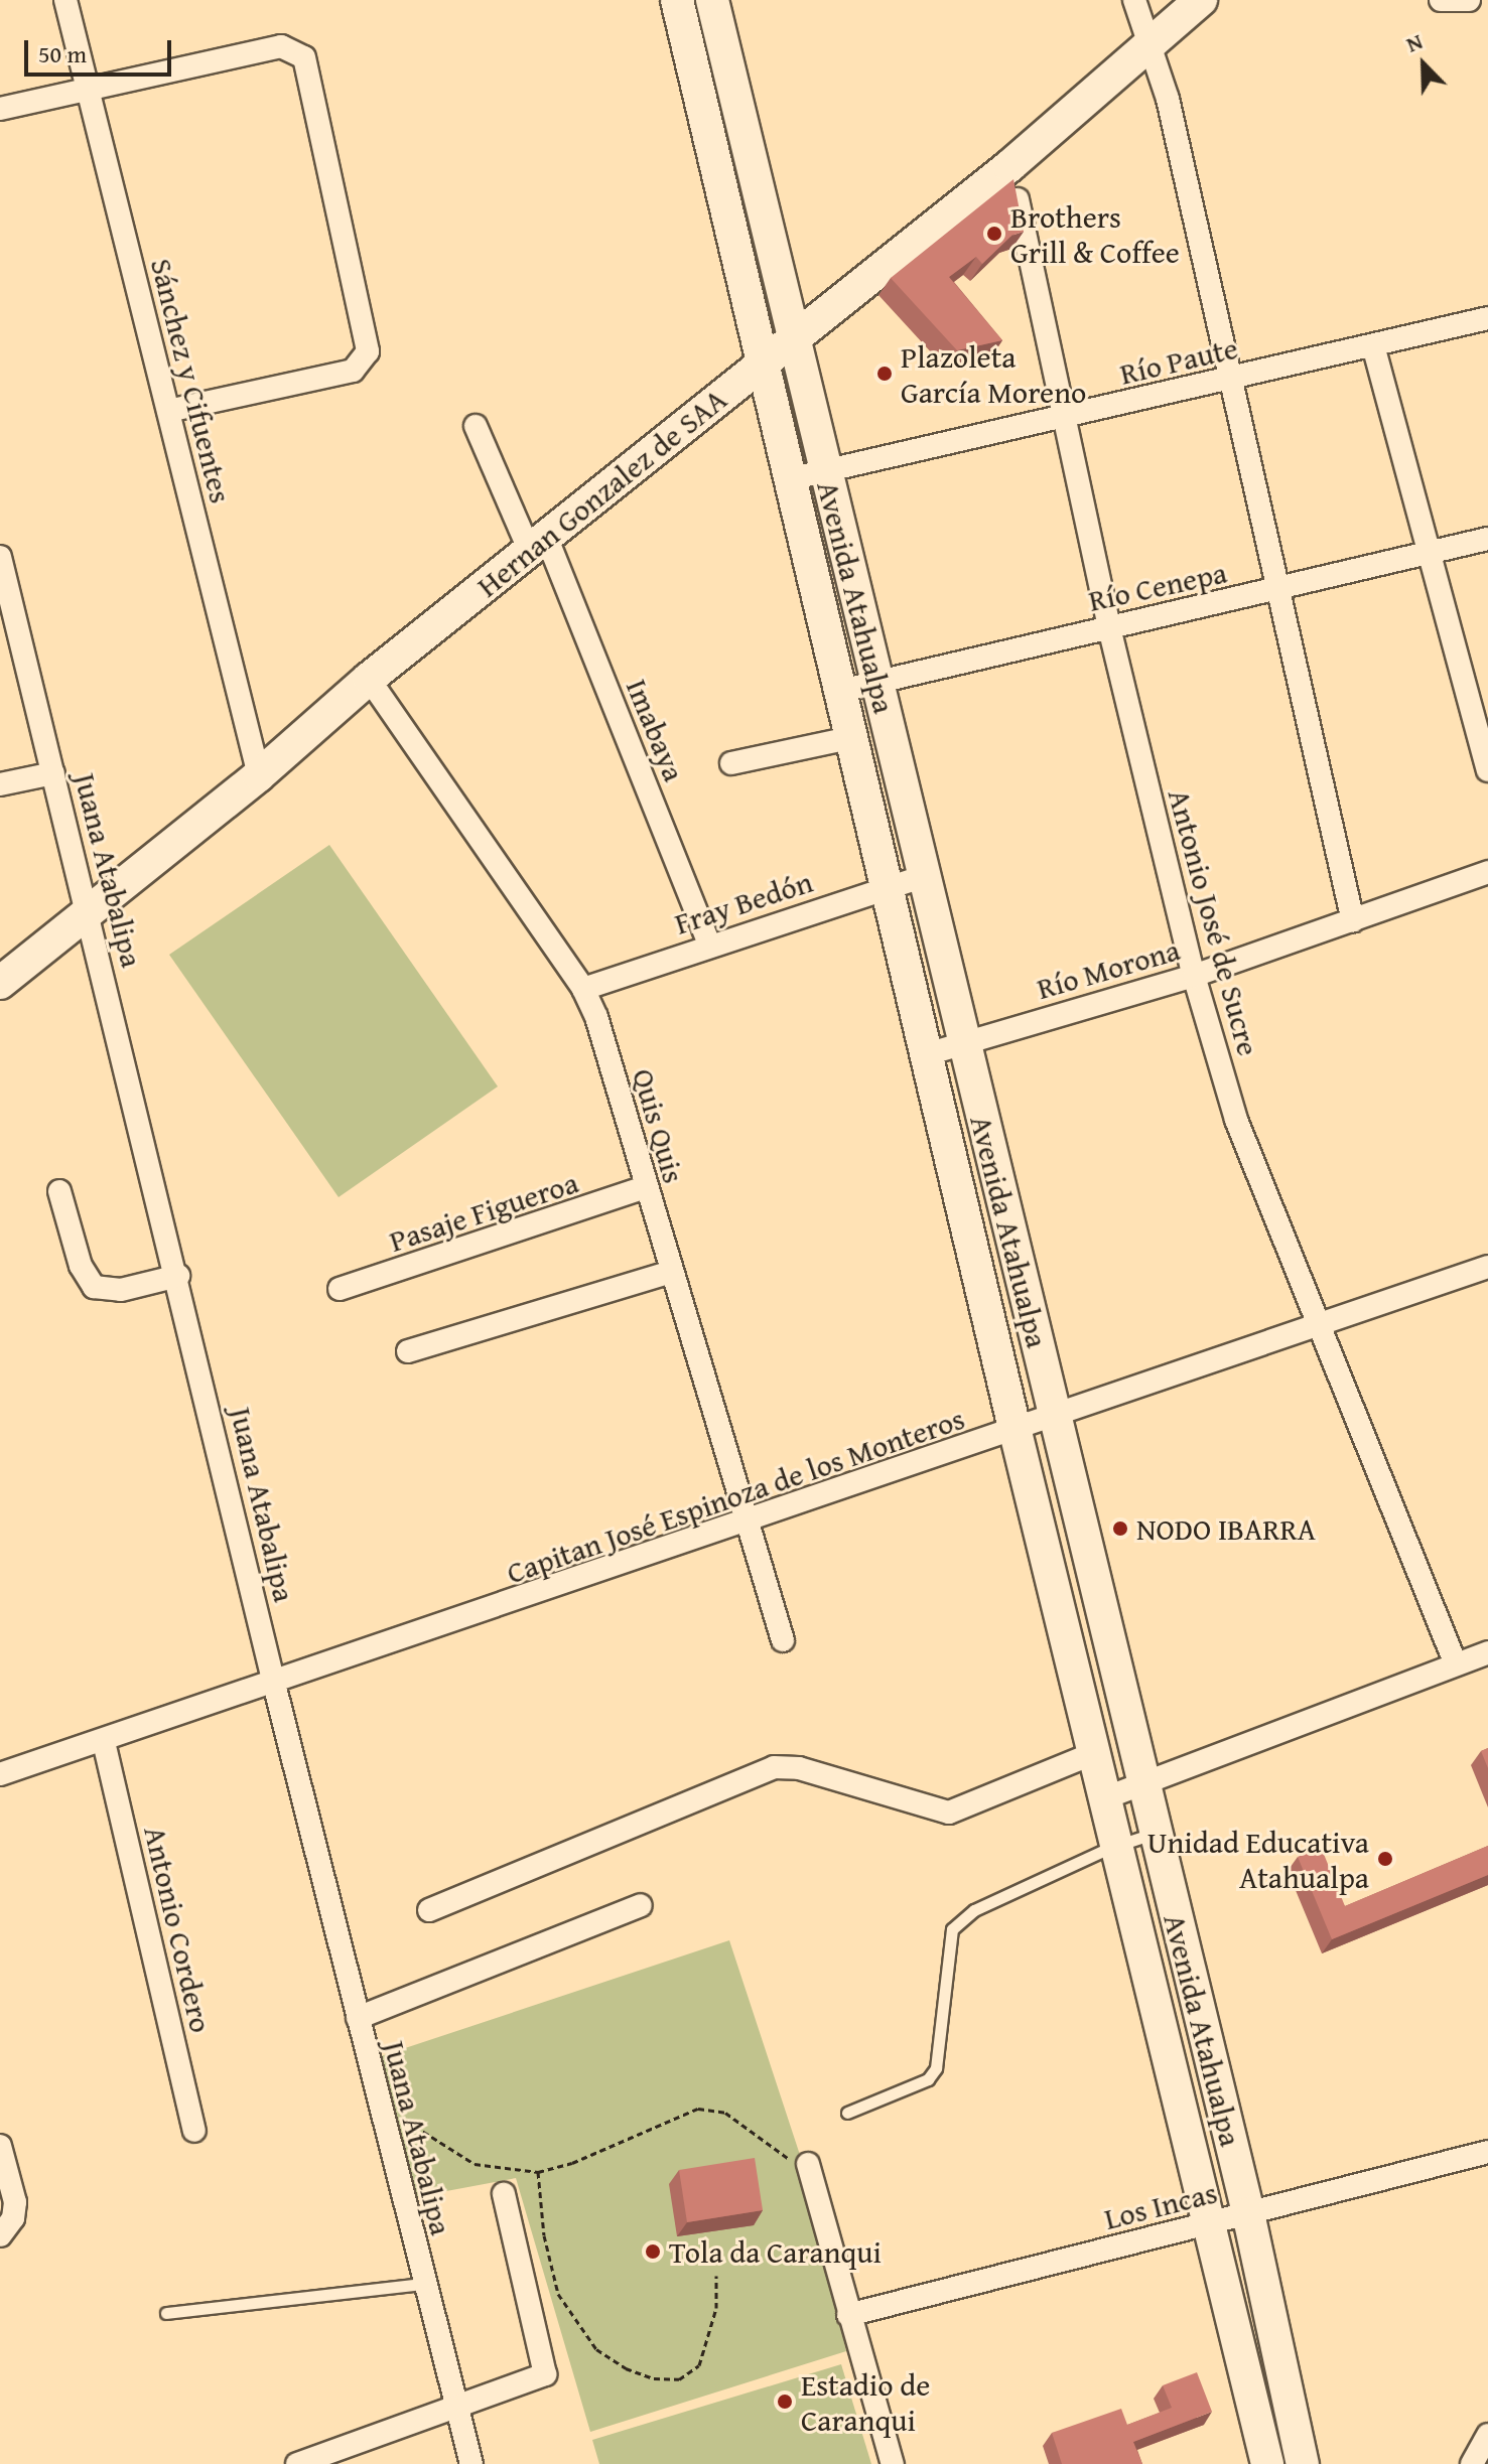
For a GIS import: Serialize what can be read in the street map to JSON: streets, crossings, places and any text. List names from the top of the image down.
{
  "streets": {
    "main road": ["Hernan Gonzalez de SAA", "Avenida Atahualpa"],
    "street": [
      "Río Paute",
      "Sánchez y Cifuentes",
      "Río Cenepa",
      "Imabaya",
      "Juana Atabalipa",
      "Fray Bedón",
      "Antonio José de Sucre",
      "Río Morona",
      "Quis Quis",
      "Pasaje Figueroa",
      "Capitan José Espinoza de los Monteros",
      "Antonio Cordero",
      "Los Incas"
    ]
  },
  "crossings": [
    ["Río Paute", "Avenida Atahualpa"],
    ["Río Paute", "Antonio José de Sucre"],
    ["Sánchez y Cifuentes", "Hernan Gonzalez de SAA"],
    ["Hernan Gonzalez de SAA", "Avenida Atahualpa"],
    ["Hernan Gonzalez de SAA", "Imabaya"],
    ["Hernan Gonzalez de SAA", "Juana Atabalipa"],
    ["Hernan Gonzalez de SAA", "Antonio José de Sucre"],
    ["Hernan Gonzalez de SAA", "Quis Quis"],
    ["Río Cenepa", "Avenida Atahualpa"],
    ["Río Cenepa", "Antonio José de Sucre"],
    ["Avenida Atahualpa", "Fray Bedón"],
    ["Avenida Atahualpa", "Río Morona"],
    ["Avenida Atahualpa", "Capitan José Espinoza de los Monteros"],
    ["Avenida Atahualpa", "Los Incas"],
    ["Imabaya", "Fray Bedón"],
    ["Juana Atabalipa", "Capitan José Espinoza de los Monteros"],
    ["Fray Bedón", "Quis Quis"],
    ["Antonio José de Sucre", "Río Morona"],
    ["Antonio José de Sucre", "Capitan José Espinoza de los Monteros"],
    ["Quis Quis", "Pasaje Figueroa"],
    ["Quis Quis", "Capitan José Espinoza de los Monteros"],
    ["Capitan José Espinoza de los Monteros", "Antonio Cordero"]
  ],
  "places": [
    "Brothers Grill & Coffee",
    "Plazoleta García Moreno",
    "NODO IBARRA",
    "Unidad Educativa Atahualpa",
    "Tola da Caranqui",
    "Estadio de Caranqui"
  ],
  "scale_bar": "50 m",
  "north": "top left"
}
